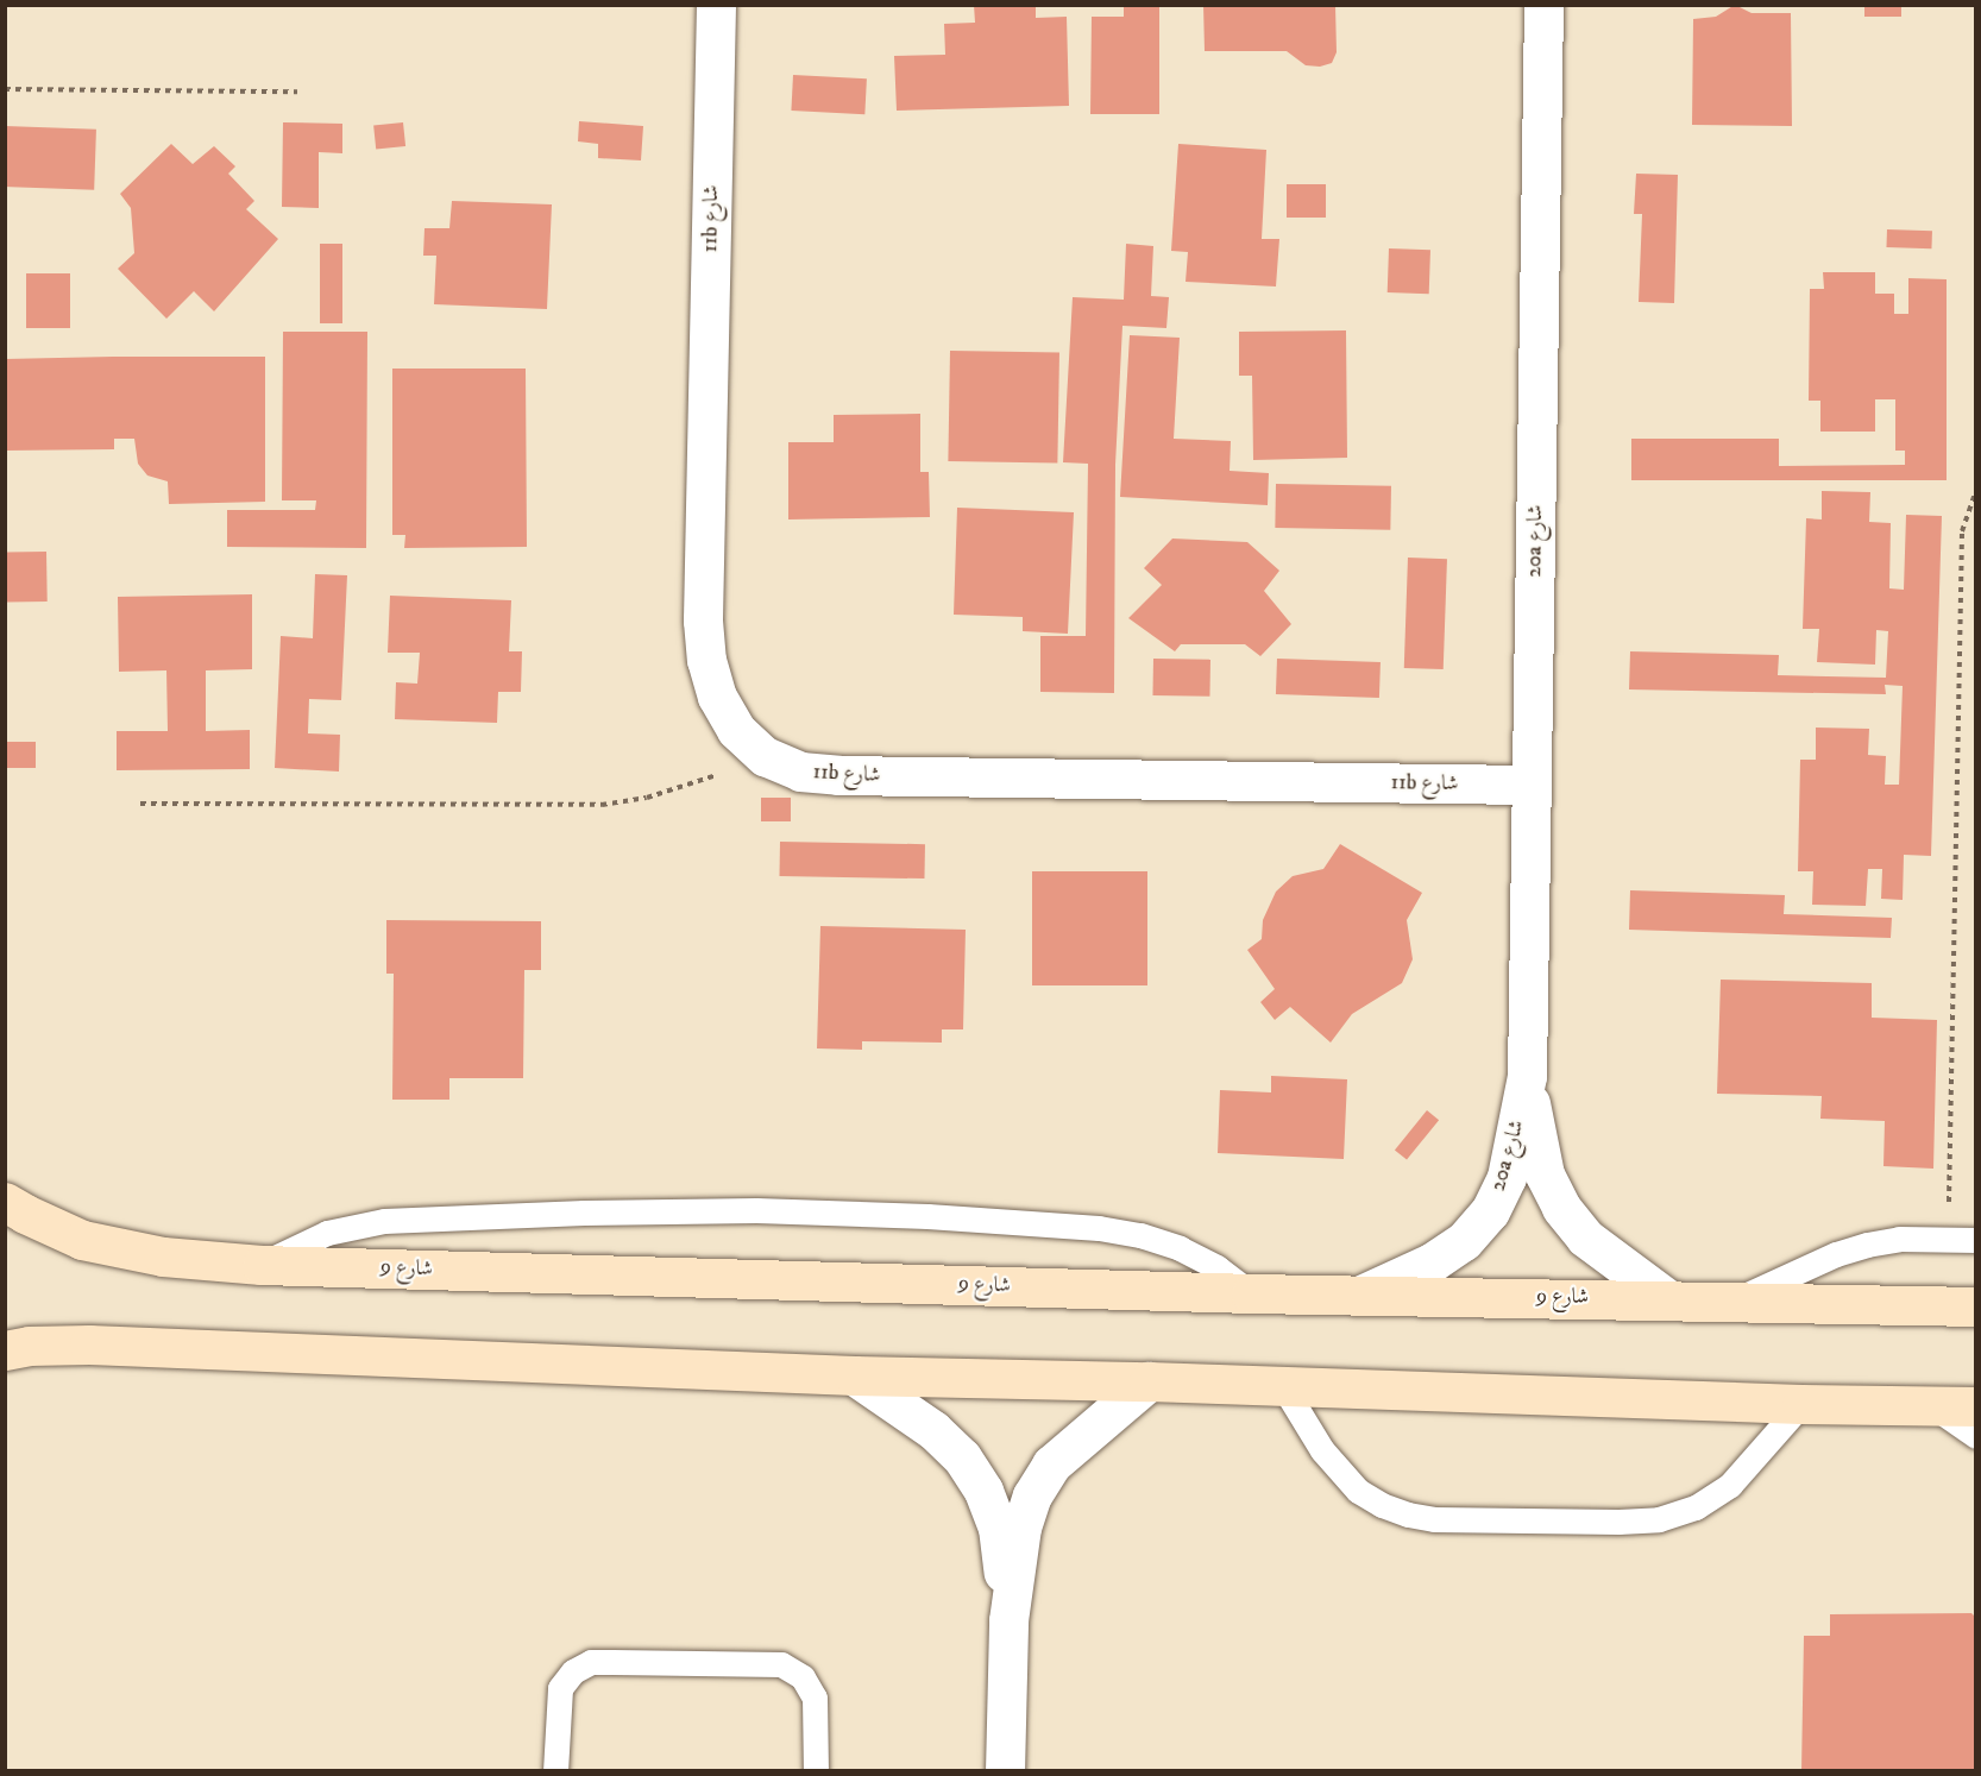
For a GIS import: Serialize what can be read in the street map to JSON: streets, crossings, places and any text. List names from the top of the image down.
{
  "streets": {
    "street": ["11b شارع", "20a شارع", "شارع 9"]
  },
  "crossings": [
    ["11b شارع", "20a شارع"],
    ["20a شارع", "شارع 9"]
  ]
}
